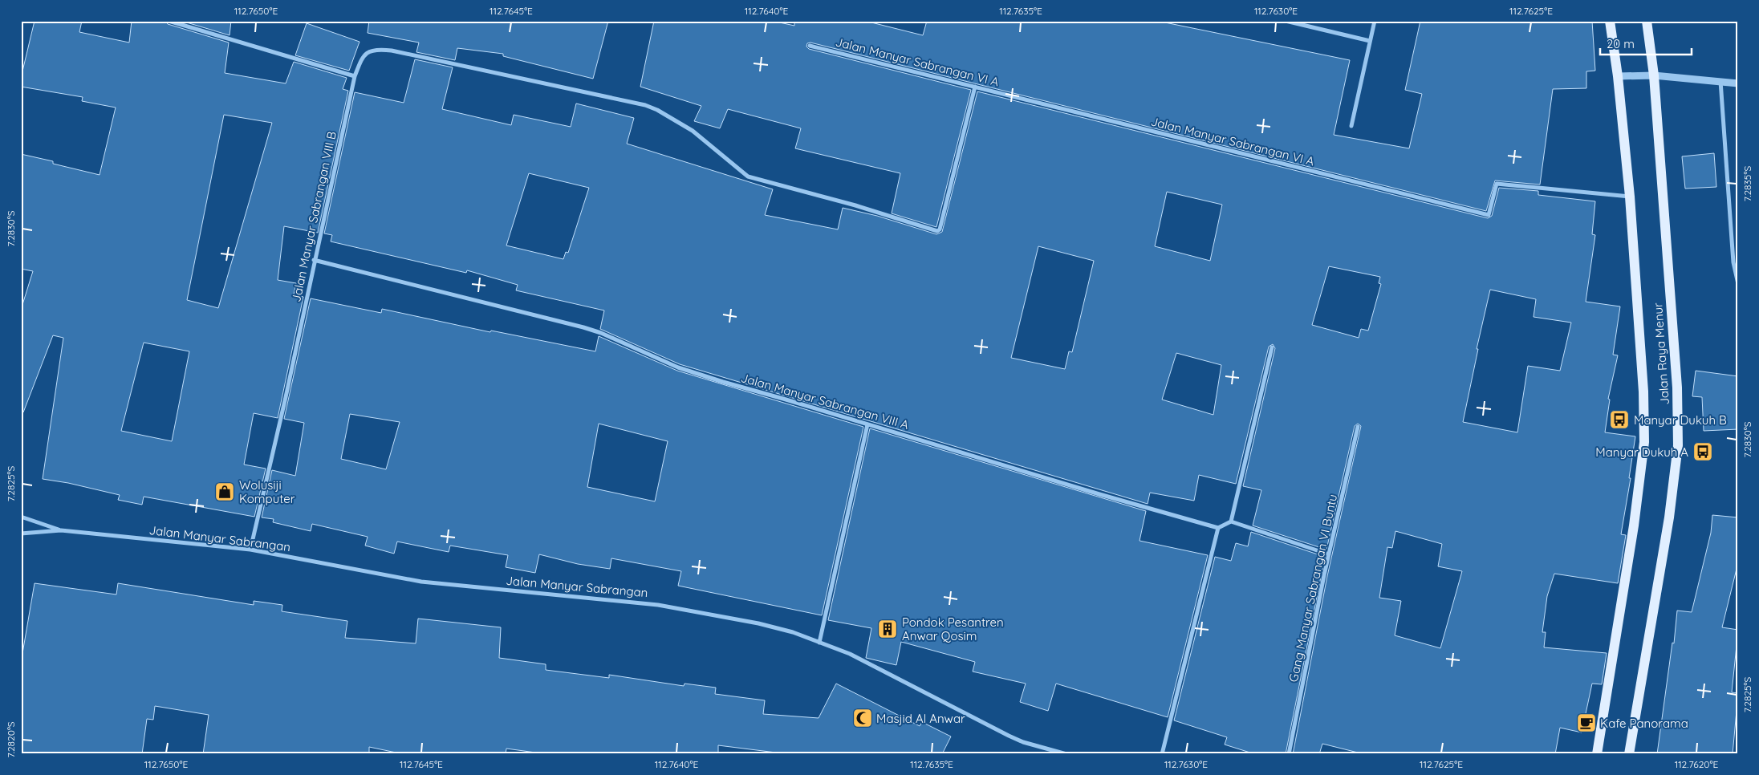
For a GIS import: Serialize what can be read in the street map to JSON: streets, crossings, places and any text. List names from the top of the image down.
{
  "streets": {
    "main road": ["Jalan Raya Menur"],
    "street": [
      "Jalan Manyar Sabrangan VI A",
      "Jalan Manyar Sabrangan VIII B",
      "Jalan Manyar Sabrangan VIII A",
      "Jalan Manyar Sabrangan",
      "Gang Manyar Sabrangan VI Buntu"
    ]
  },
  "crossings": [
    ["Jalan Manyar Sabrangan VI A", "Jalan Manyar Sabrangan VIII B"],
    ["Jalan Manyar Sabrangan VI A", "Jalan Raya Menur"],
    ["Jalan Manyar Sabrangan VIII B", "Jalan Manyar Sabrangan VIII A"],
    ["Jalan Manyar Sabrangan VIII B", "Jalan Manyar Sabrangan"]
  ],
  "places": {
    "bus stop": ["Manyar Dukuh B", "Manyar Dukuh A"],
    "shop": ["Wolusiji Komputer"],
    "building": ["Pondok Pesantren Anwar Qosim"],
    "mosque": ["Masjid Al Anwar"],
    "cafe": ["Kafe Panorama"]
  },
  "scale_bar": "20 m",
  "coordinates": [
    "112.7650°E",
    "112.7645°E",
    "112.7640°E",
    "112.7635°E",
    "112.7630°E",
    "112.7625°E",
    "7.2835°S",
    "7.2830°S",
    "7.2825°S",
    "7.2820°S",
    "112.7620°E"
  ]
}
